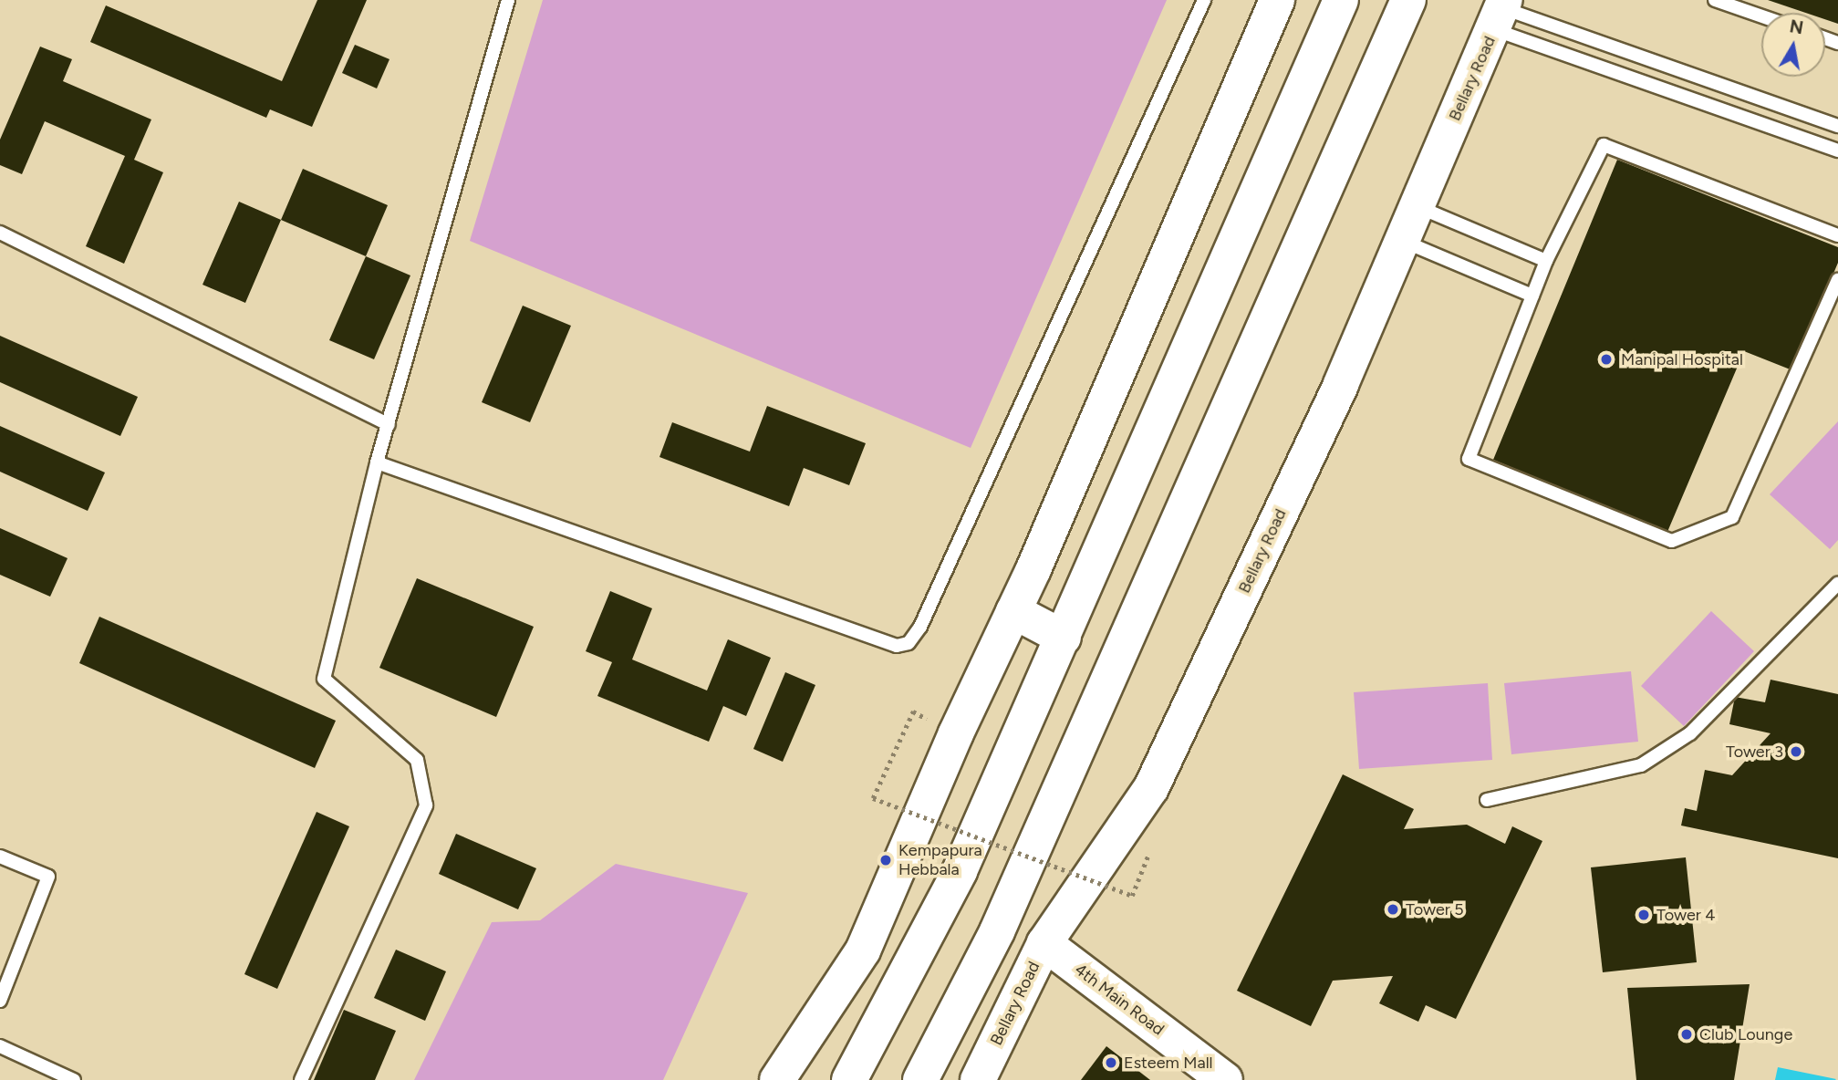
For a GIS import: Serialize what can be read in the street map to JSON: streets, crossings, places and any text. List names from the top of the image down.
{
  "streets": {
    "main road": ["Bellary Road", "4th Main Road"]
  },
  "crossings": [
    ["Bellary Road", "4th Main Road"]
  ],
  "places": [
    "Manipal Hospital",
    "Tower 3",
    "Kempapura Hebbala",
    "Tower 5",
    "Tower 4",
    "Club Lounge",
    "Esteem Mall"
  ],
  "north": "top"
}
